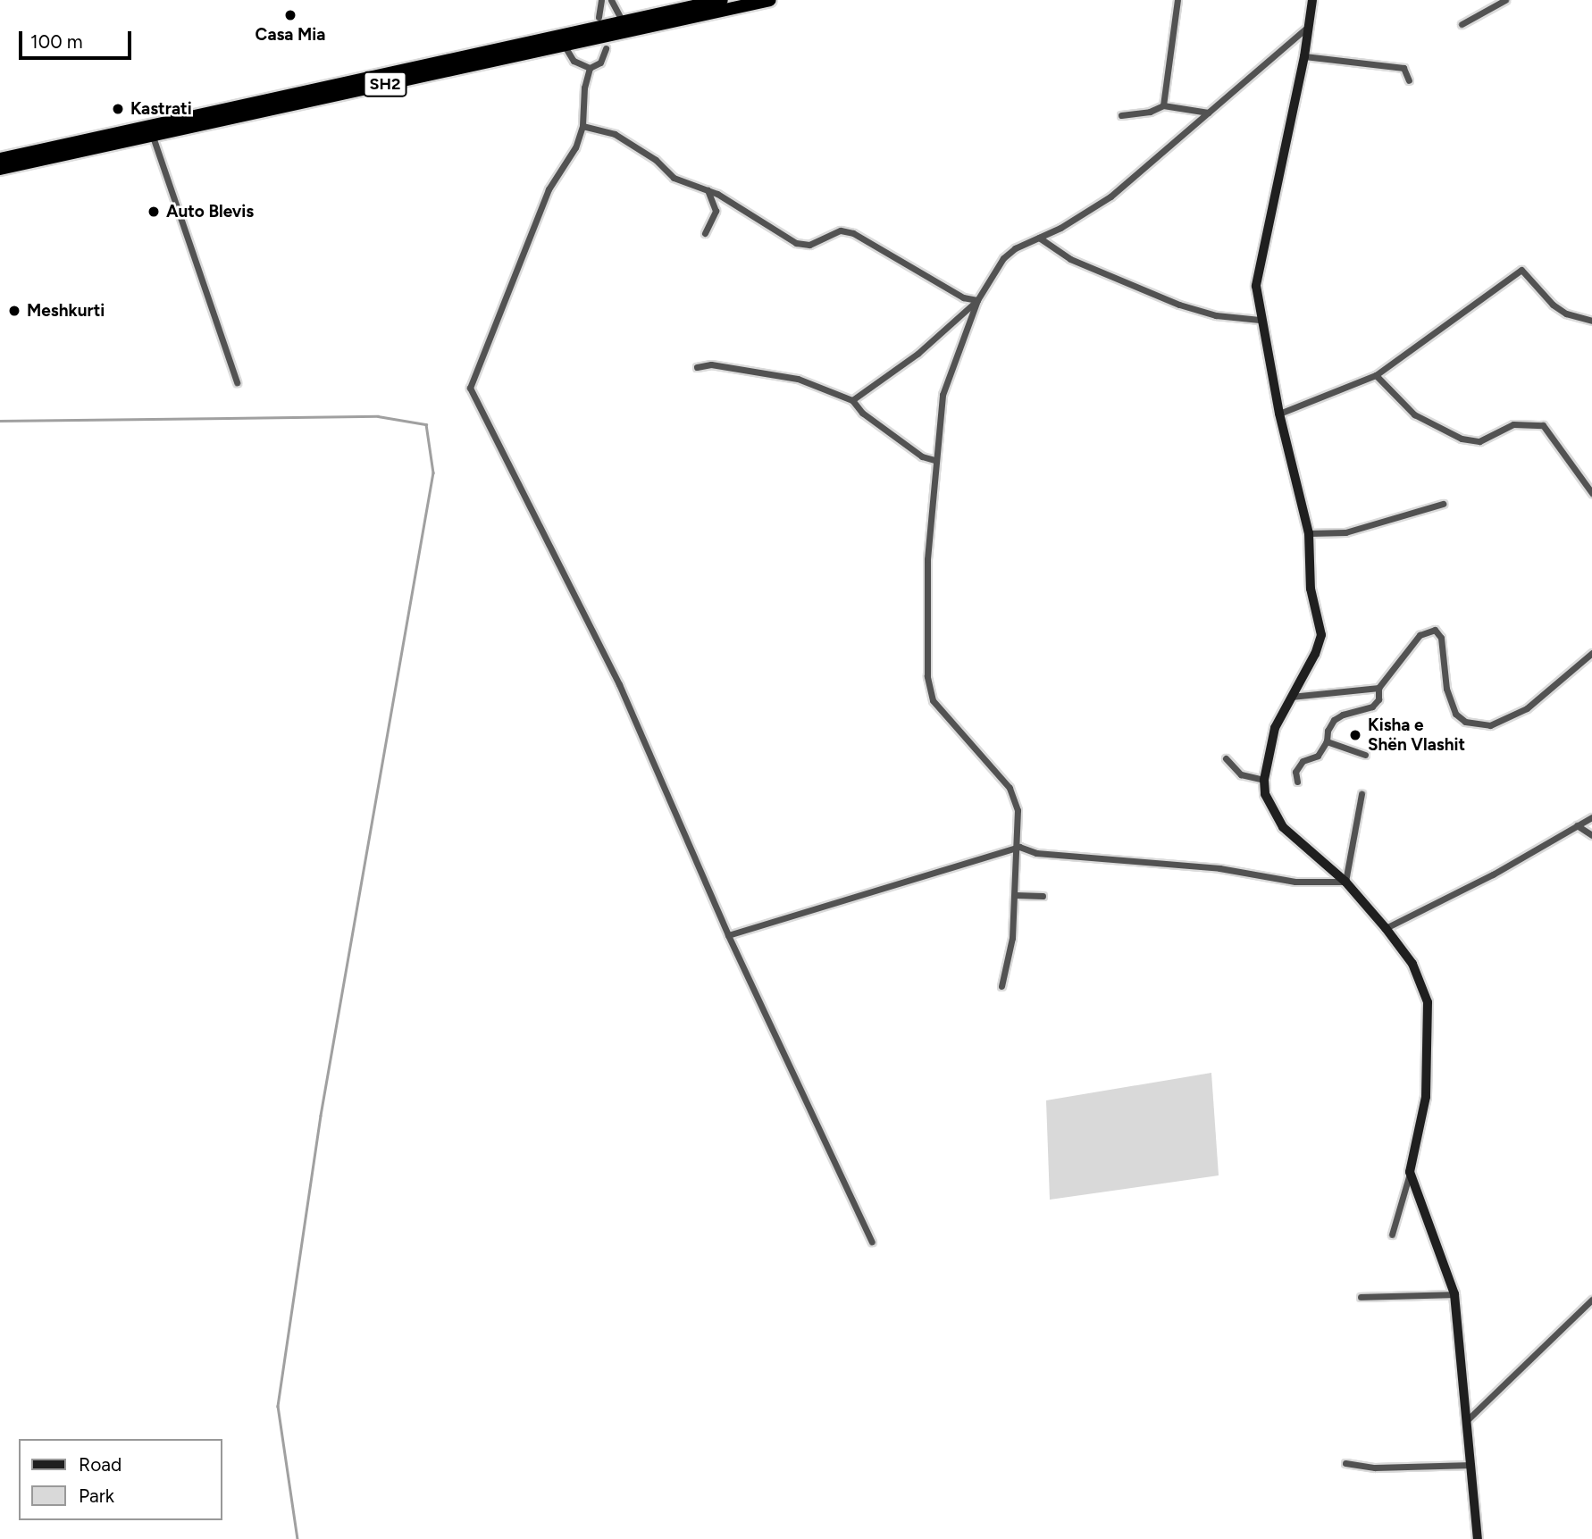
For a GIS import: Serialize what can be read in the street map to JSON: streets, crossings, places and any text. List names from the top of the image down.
{
  "streets": {
    "highway": ["SH2"]
  },
  "places": [
    "Casa Mia",
    "Kastrati",
    "Auto Blevis",
    "Meshkurti",
    "Kisha e Shën Vlashit"
  ],
  "legend": ["Road", "Park"],
  "scale_bar": "100 m"
}
